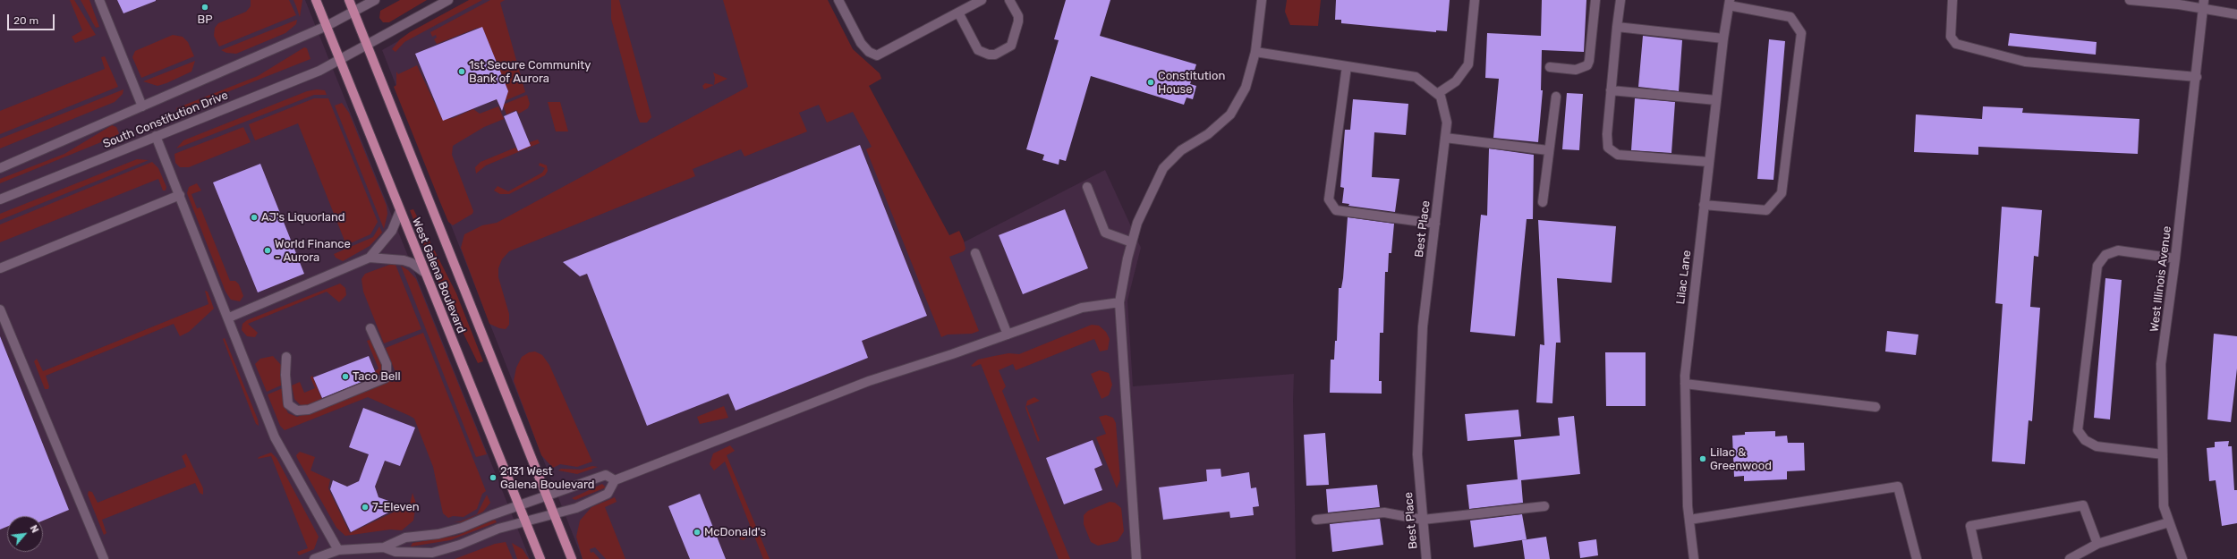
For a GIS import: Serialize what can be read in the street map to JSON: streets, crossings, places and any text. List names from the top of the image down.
{
  "streets": {
    "main road": ["West Galena Boulevard"],
    "street": [
      "South Constitution Drive",
      "Best Place",
      "Lilac Lane",
      "West Illinois Avenue"
    ]
  },
  "crossings": [
    ["South Constitution Drive", "West Galena Boulevard"]
  ],
  "places": [
    "BP",
    "1st Secure Community Bank of Aurora",
    "Constitution House",
    "AJ's Liquorland",
    "World Finance - Aurora",
    "Taco Bell",
    "Lilac & Greenwood",
    "2131 West Galena Boulevard",
    "7-Eleven",
    "McDonald's"
  ],
  "scale_bar": "20 m",
  "north": "top right"
}
